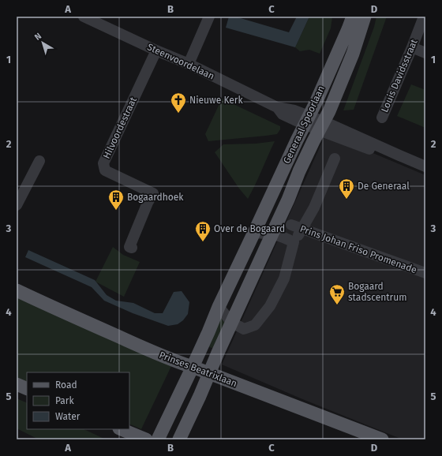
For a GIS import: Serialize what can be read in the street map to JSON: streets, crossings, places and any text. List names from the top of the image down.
{
  "streets": {
    "main road": ["Generaal Spoorlaan", "Prinses Beatrixlaan"],
    "street": [
      "Steenvoordelaan",
      "Louis Davidsstraat",
      "Hilvoordestraat",
      "Prins Johan Friso Promenade"
    ]
  },
  "crossings": [
    ["Steenvoordelaan", "Generaal Spoorlaan"],
    ["Steenvoordelaan", "Hilvoordestraat"],
    ["Generaal Spoorlaan", "Prinses Beatrixlaan"]
  ],
  "places": {
    "church": ["Nieuwe Kerk"],
    "building": ["De Generaal", "Bogaardhoek", "Over de Bogaard"],
    "supermarket": ["Bogaard stadscentrum"]
  },
  "legend": ["Road", "Park", "Water"],
  "north": "top left",
  "grid": {
    "columns": [
      "A",
      "B",
      "C",
      "D"
    ],
    "rows": [
      "1",
      "2",
      "3",
      "4",
      "5"
    ]
  }
}
